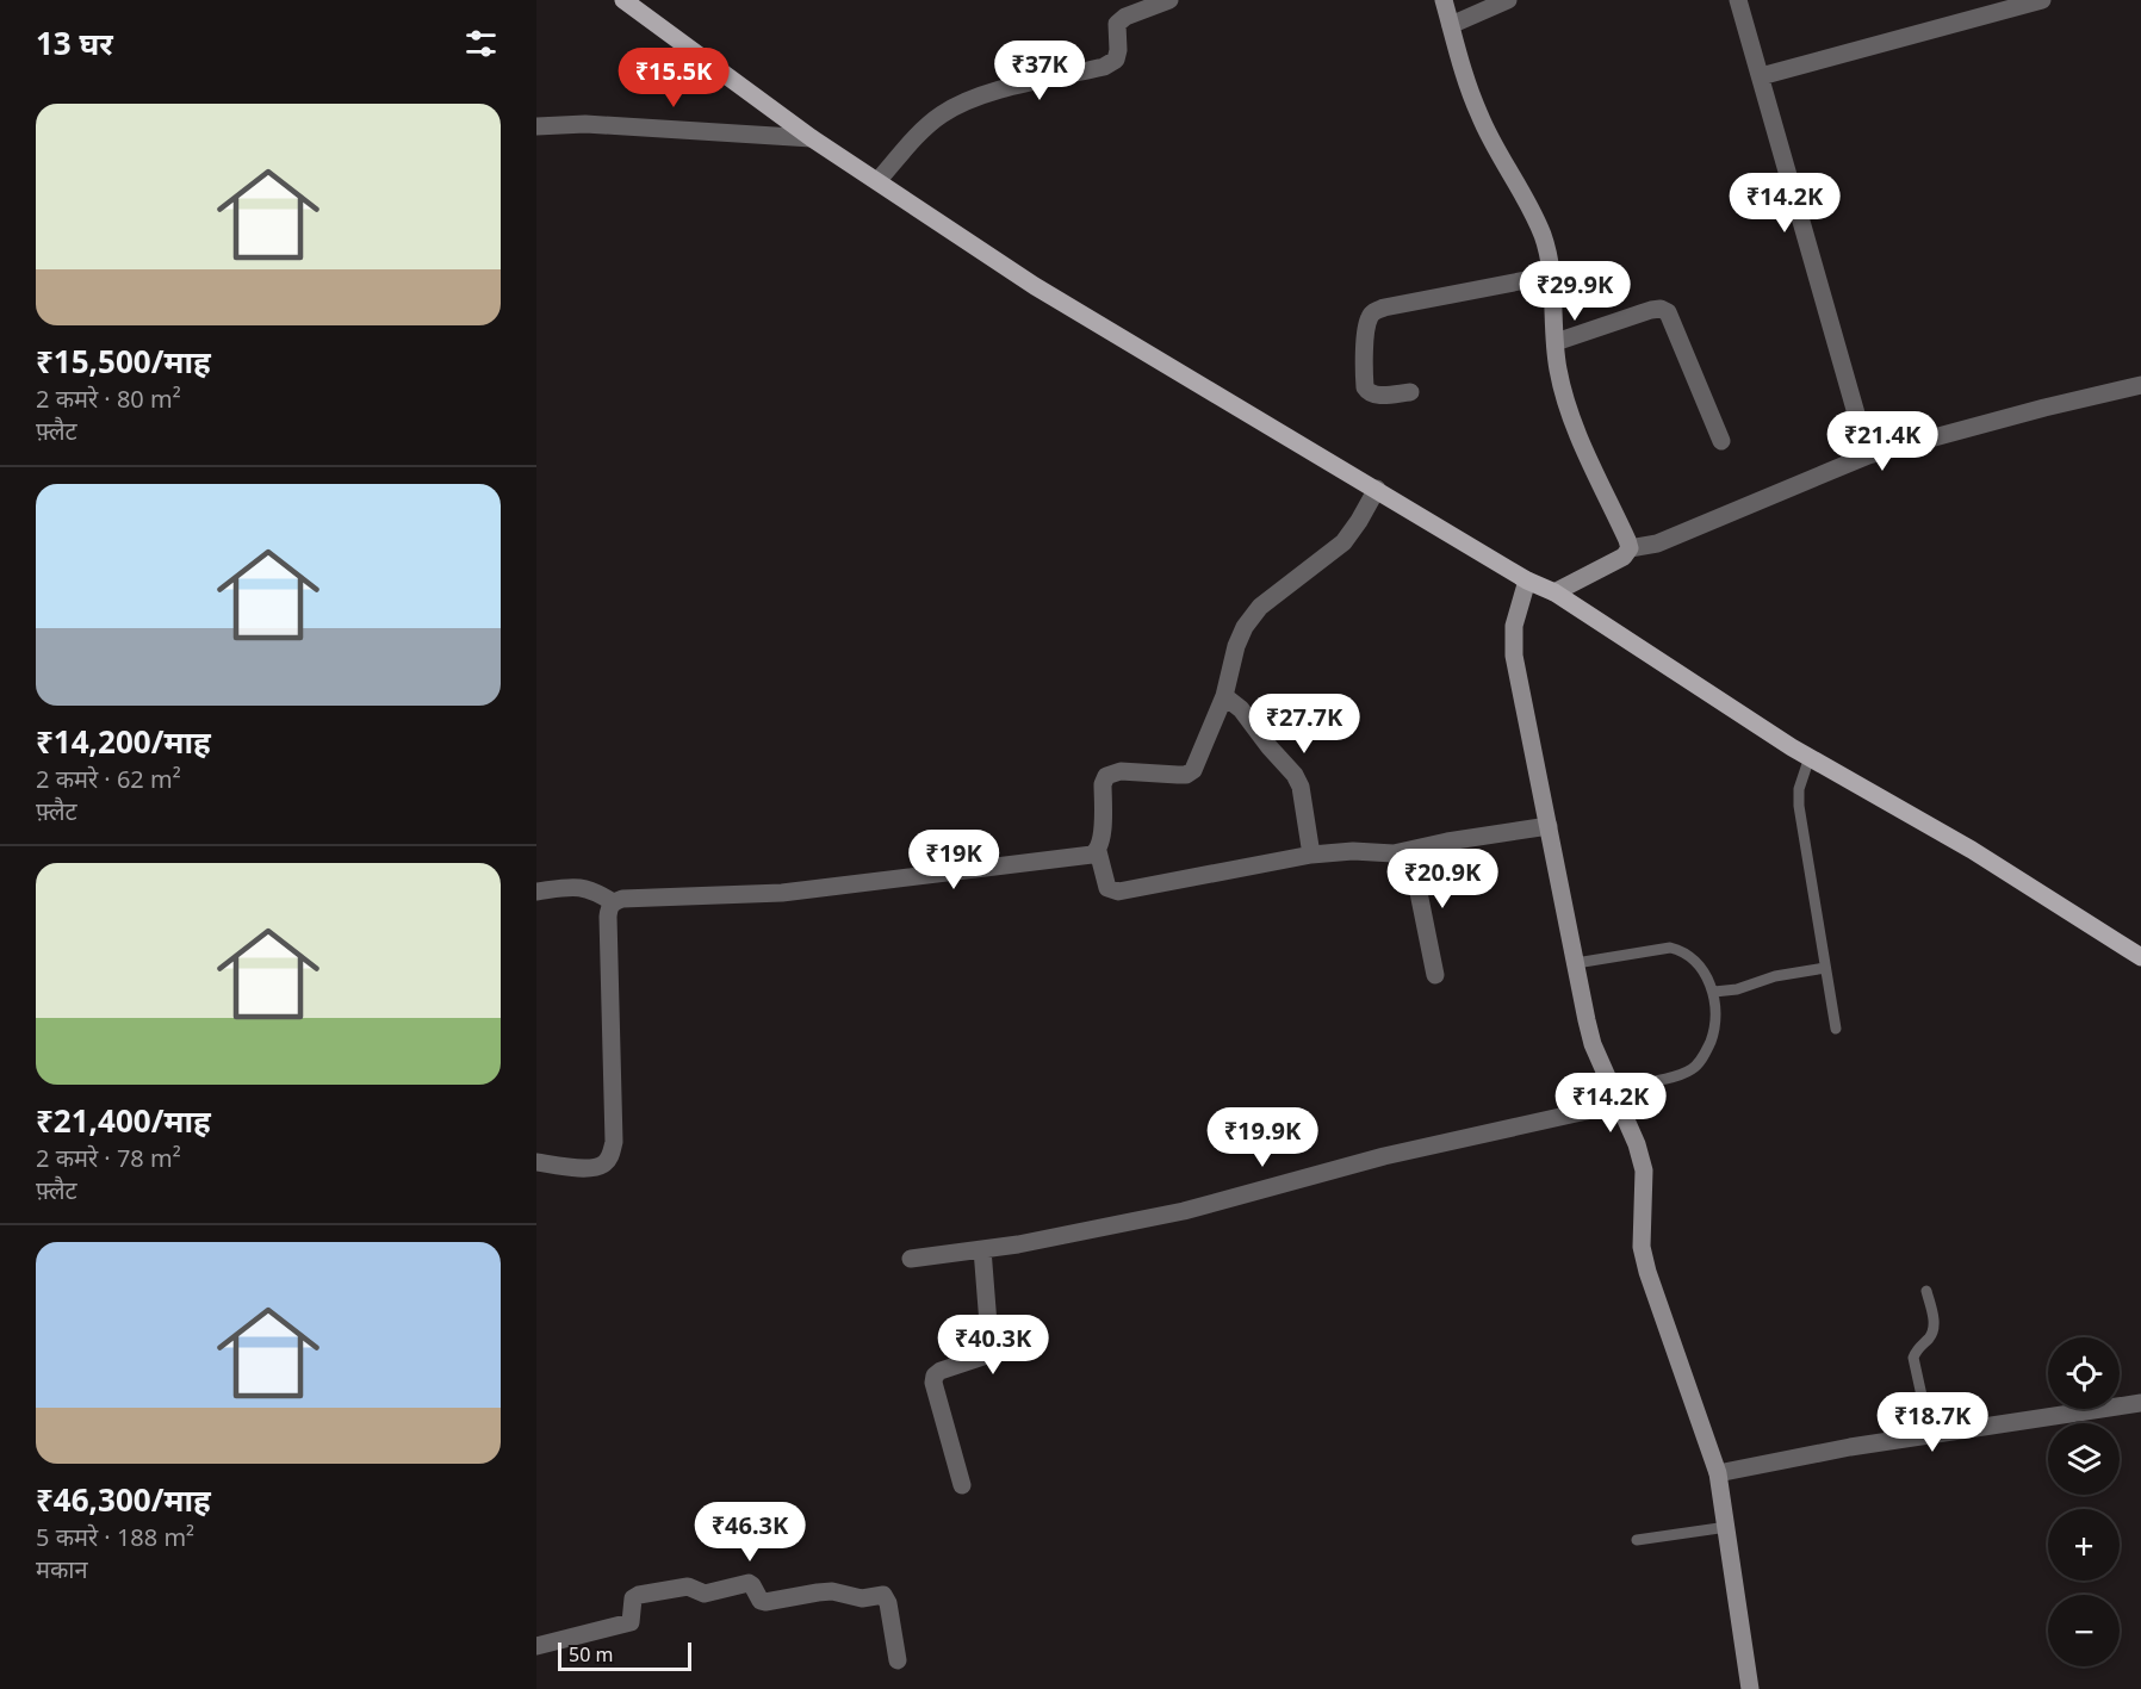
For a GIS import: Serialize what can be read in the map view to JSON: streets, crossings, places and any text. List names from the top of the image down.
{
  "scale_bar": "50 m",
  "page": {
    "heading": "13 घर",
    "price": [
      "₹37K",
      "₹15.5K",
      "₹14.2K",
      "₹29.9K",
      "₹21.4K",
      "₹27.7K",
      "₹19K",
      "₹20.9K",
      "₹14.2K",
      "₹19.9K",
      "₹40.3K",
      "₹18.7K",
      "₹46.3K"
    ],
    "list": [
      {
        "name": "₹15,500/माह",
        "note": "2 कमरे · 80 m² · फ़्लैट"
      },
      {
        "name": "₹14,200/माह",
        "note": "2 कमरे · 62 m² · फ़्लैट"
      },
      {
        "name": "₹21,400/माह",
        "note": "2 कमरे · 78 m² · फ़्लैट"
      },
      {
        "name": "₹46,300/माह",
        "note": "5 कमरे · 188 m² · मकान"
      }
    ],
    "map_buttons": ["+", "−"],
    "scale": "50 m"
  }
}
